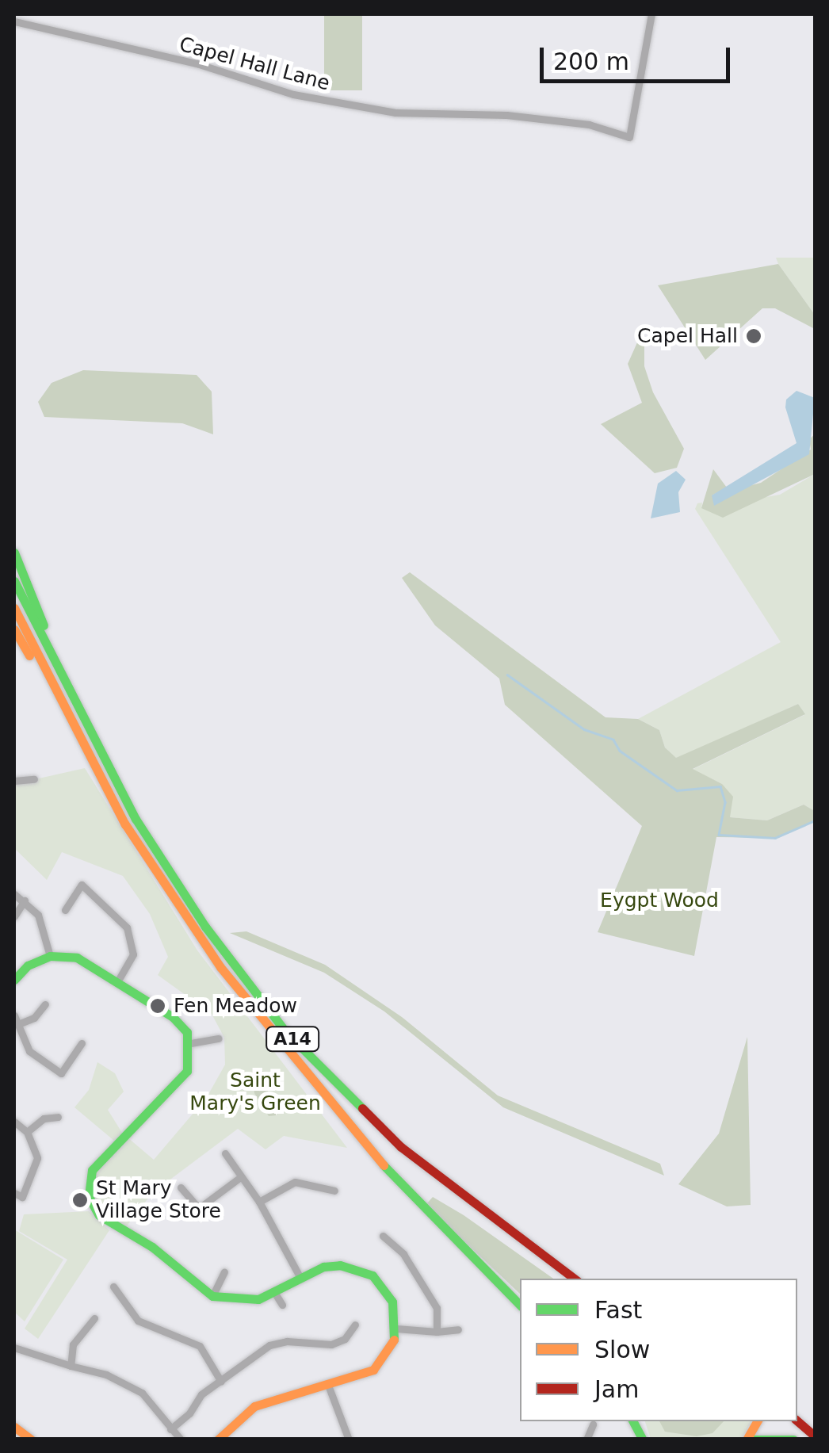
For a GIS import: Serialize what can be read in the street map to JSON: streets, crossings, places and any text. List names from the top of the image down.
{
  "streets": {
    "main road": ["A14"],
    "street": ["Capel Hall Lane"]
  },
  "parks": ["Eygpt Wood", "Saint Mary's Green"],
  "places": ["Capel Hall", "Fen Meadow", "St Mary Village Store"],
  "legend": ["Fast", "Slow", "Jam"],
  "scale_bar": "200 m"
}
